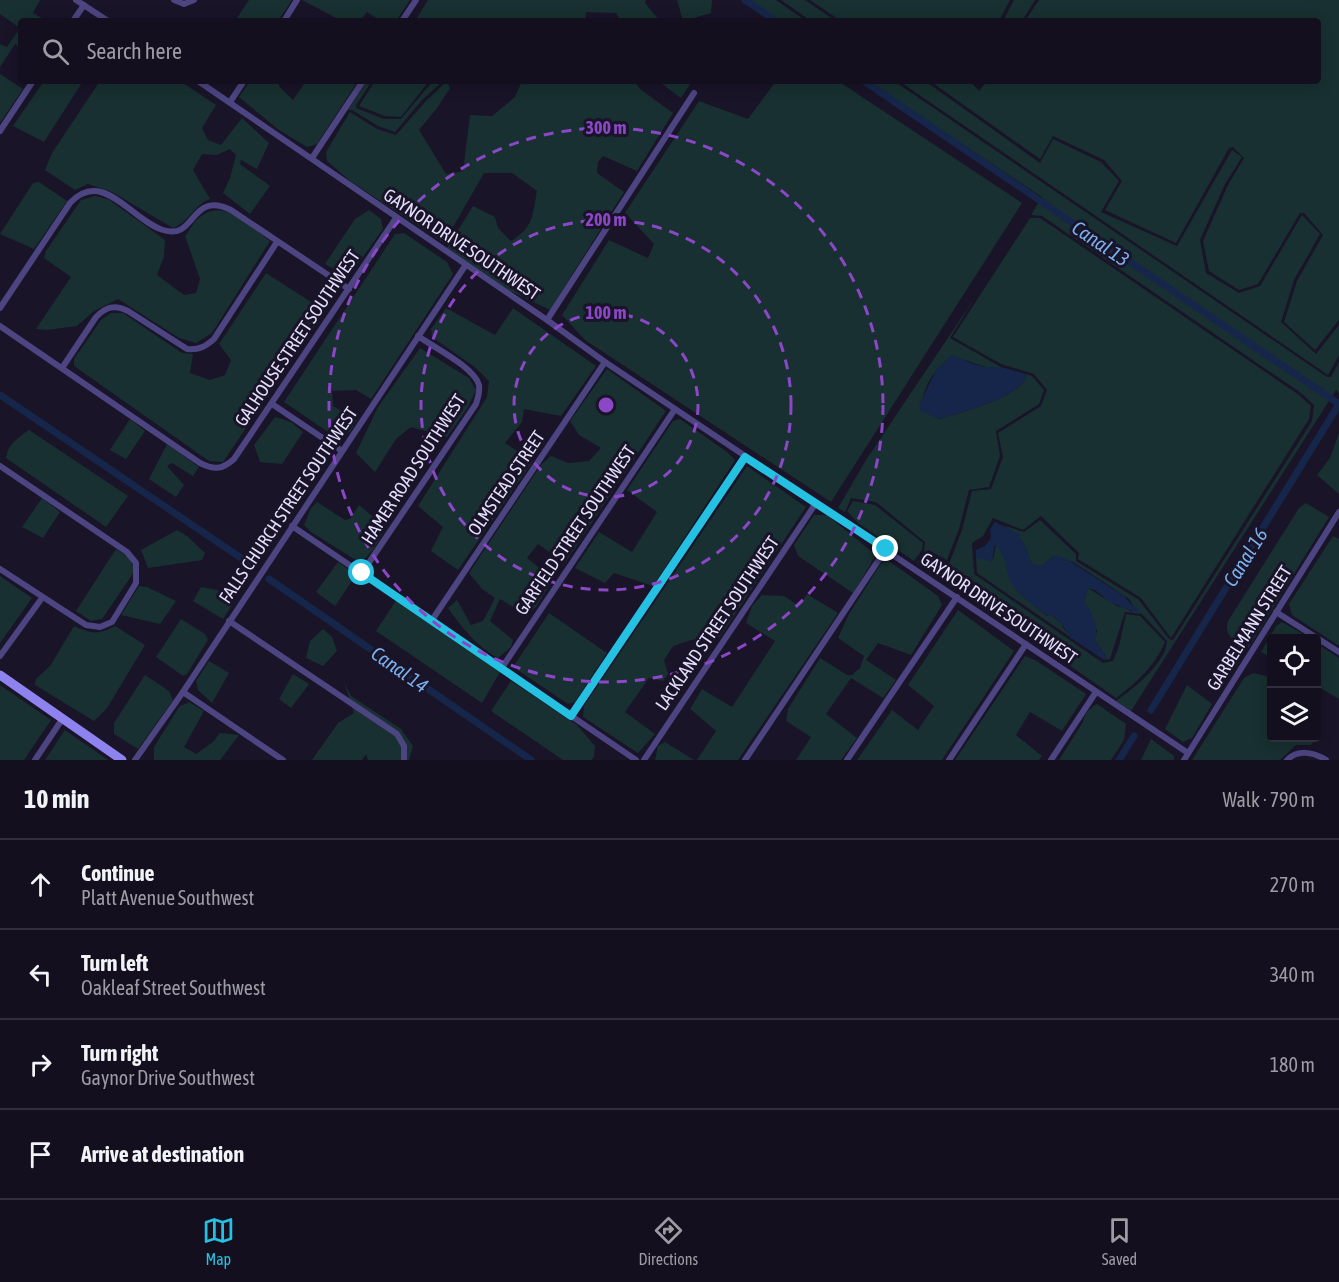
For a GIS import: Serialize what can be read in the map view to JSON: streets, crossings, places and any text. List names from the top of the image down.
{
  "streets": {
    "street": [
      "GAYNOR DRIVE SOUTHWEST",
      "GALHOUSE STREET SOUTHWEST",
      "HAMER ROAD SOUTHWEST",
      "OLMSTEAD STREET",
      "FALLS CHURCH STREET SOUTHWEST",
      "GARFIELD STREET SOUTHWEST",
      "LACKLAND STREET SOUTHWEST",
      "GARBELMANN STREET"
    ]
  },
  "crossings": [
    ["GAYNOR DRIVE SOUTHWEST", "GALHOUSE STREET SOUTHWEST"],
    ["GAYNOR DRIVE SOUTHWEST", "OLMSTEAD STREET"],
    ["GAYNOR DRIVE SOUTHWEST", "FALLS CHURCH STREET SOUTHWEST"],
    ["GAYNOR DRIVE SOUTHWEST", "GARFIELD STREET SOUTHWEST"],
    ["GAYNOR DRIVE SOUTHWEST", "LACKLAND STREET SOUTHWEST"],
    ["GAYNOR DRIVE SOUTHWEST", "GARBELMANN STREET"],
    ["HAMER ROAD SOUTHWEST", "FALLS CHURCH STREET SOUTHWEST"]
  ],
  "water": ["Canal 13", "Canal 16", "Canal 14"],
  "page": {
    "search": "Search here",
    "heading": ["10 min", "Walk · 790 m"],
    "list": [
      ["Continue", "Platt Avenue Southwest", "270 m"],
      ["Turn left", "Oakleaf Street Southwest", "340 m"],
      ["Turn right", "Gaynor Drive Southwest", "180 m"],
      "Arrive at destination"
    ],
    "nav": ["Map", "Directions", "Saved"]
  },
  "rings": ["300 m", "200 m", "100 m"]
}
